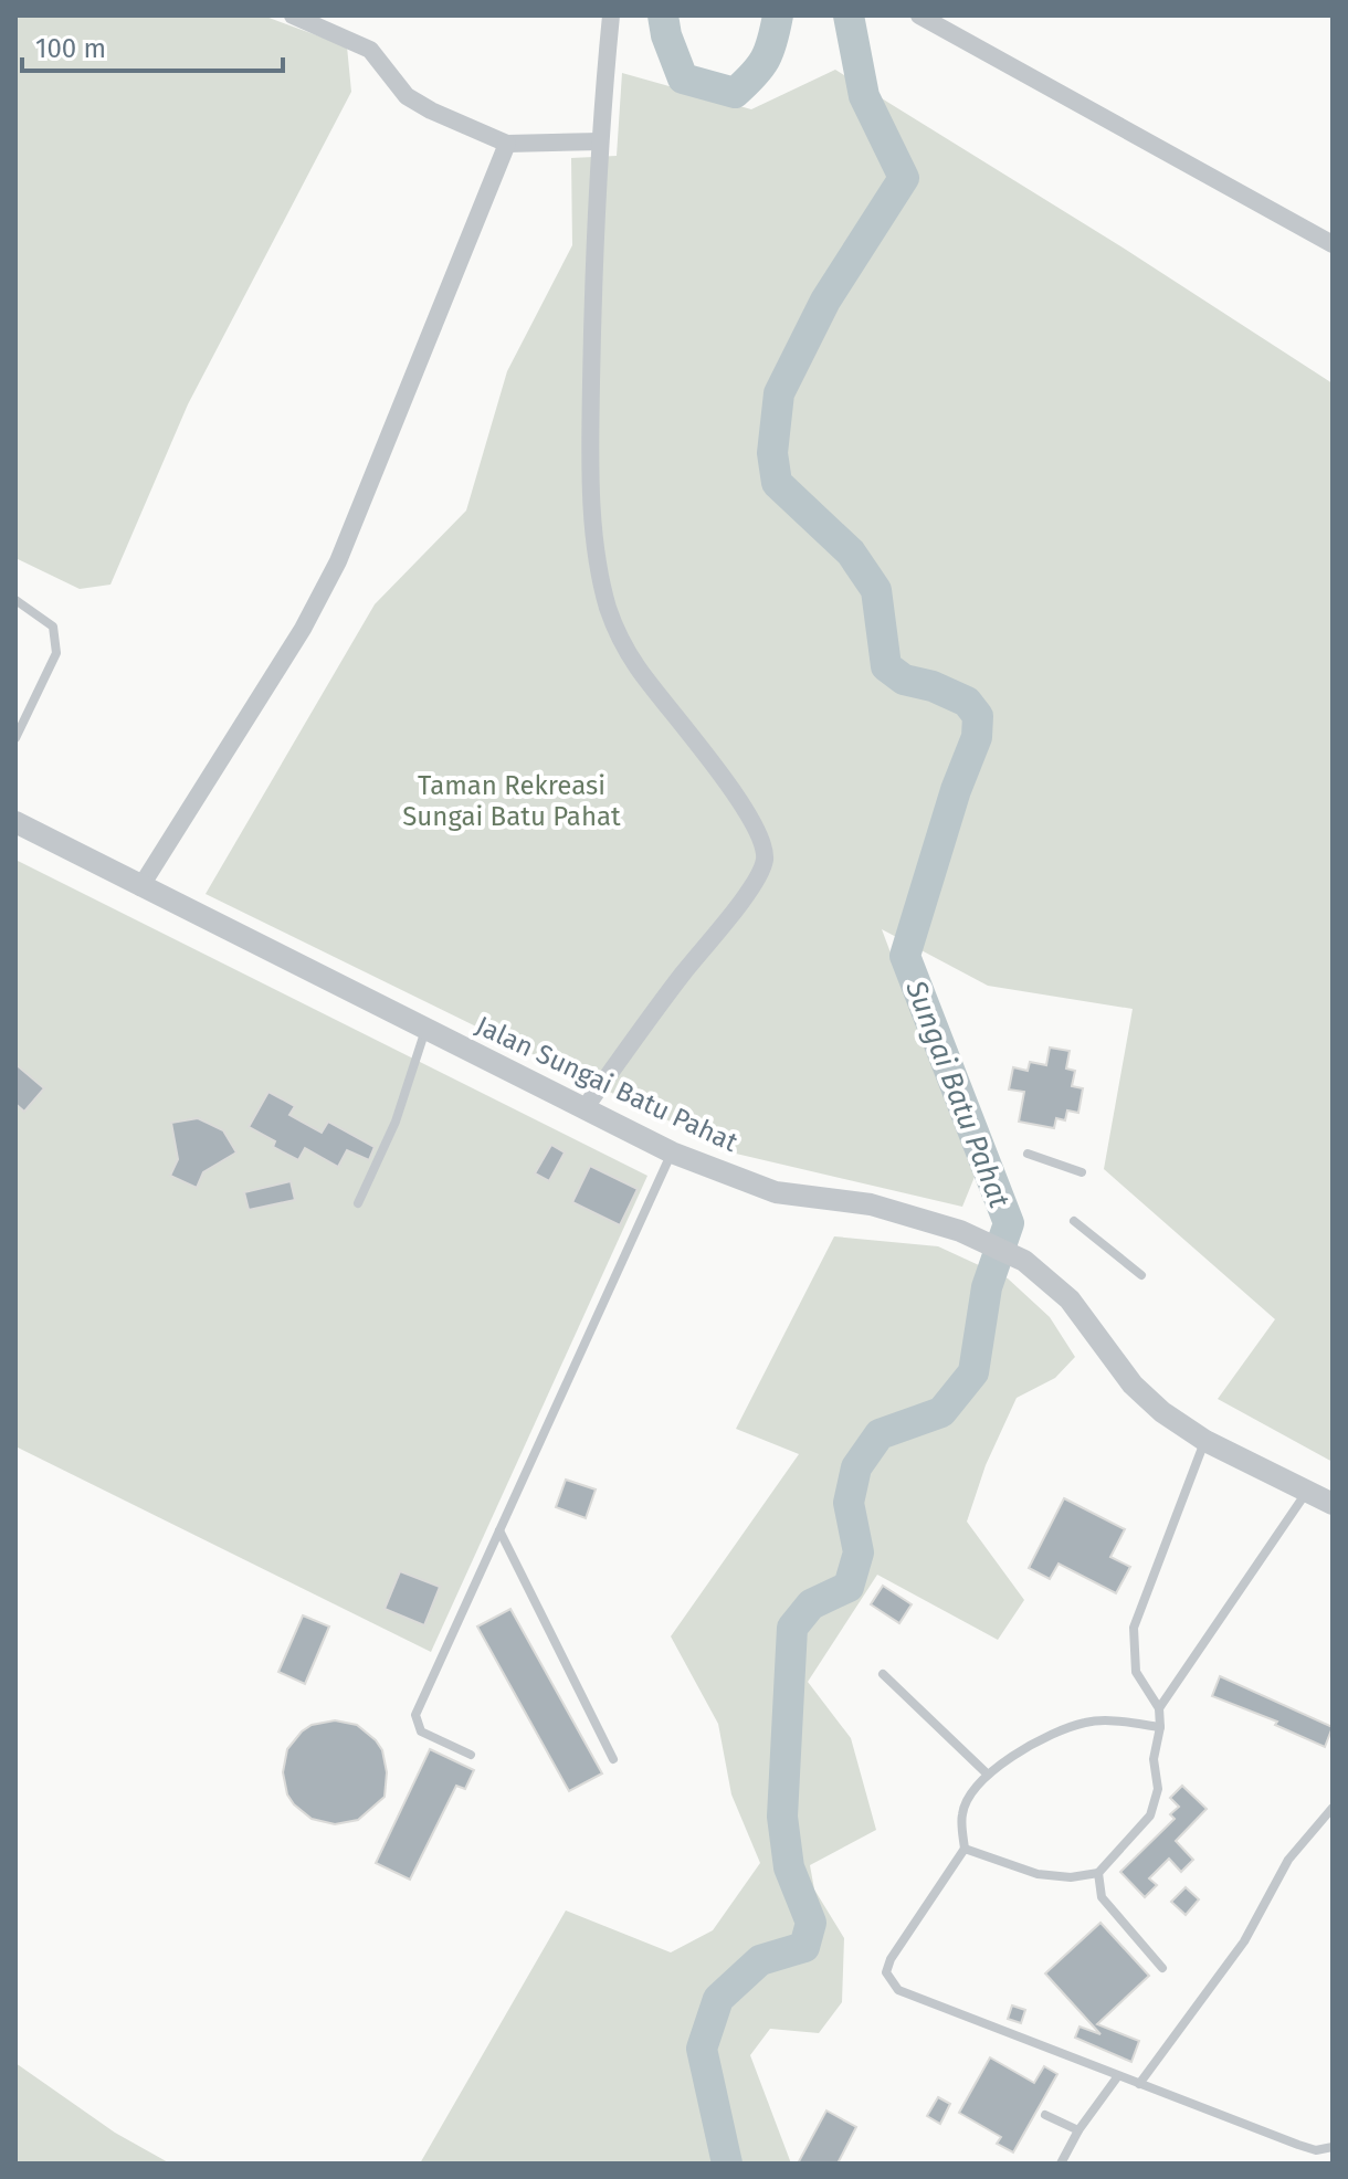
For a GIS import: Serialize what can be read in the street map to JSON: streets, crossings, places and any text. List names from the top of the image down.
{
  "streets": {
    "street": ["Jalan Sungai Batu Pahat"]
  },
  "water": ["Sungai Batu Pahat"],
  "parks": ["Taman Rekreasi Sungai Batu Pahat"],
  "scale_bar": "100 m"
}
